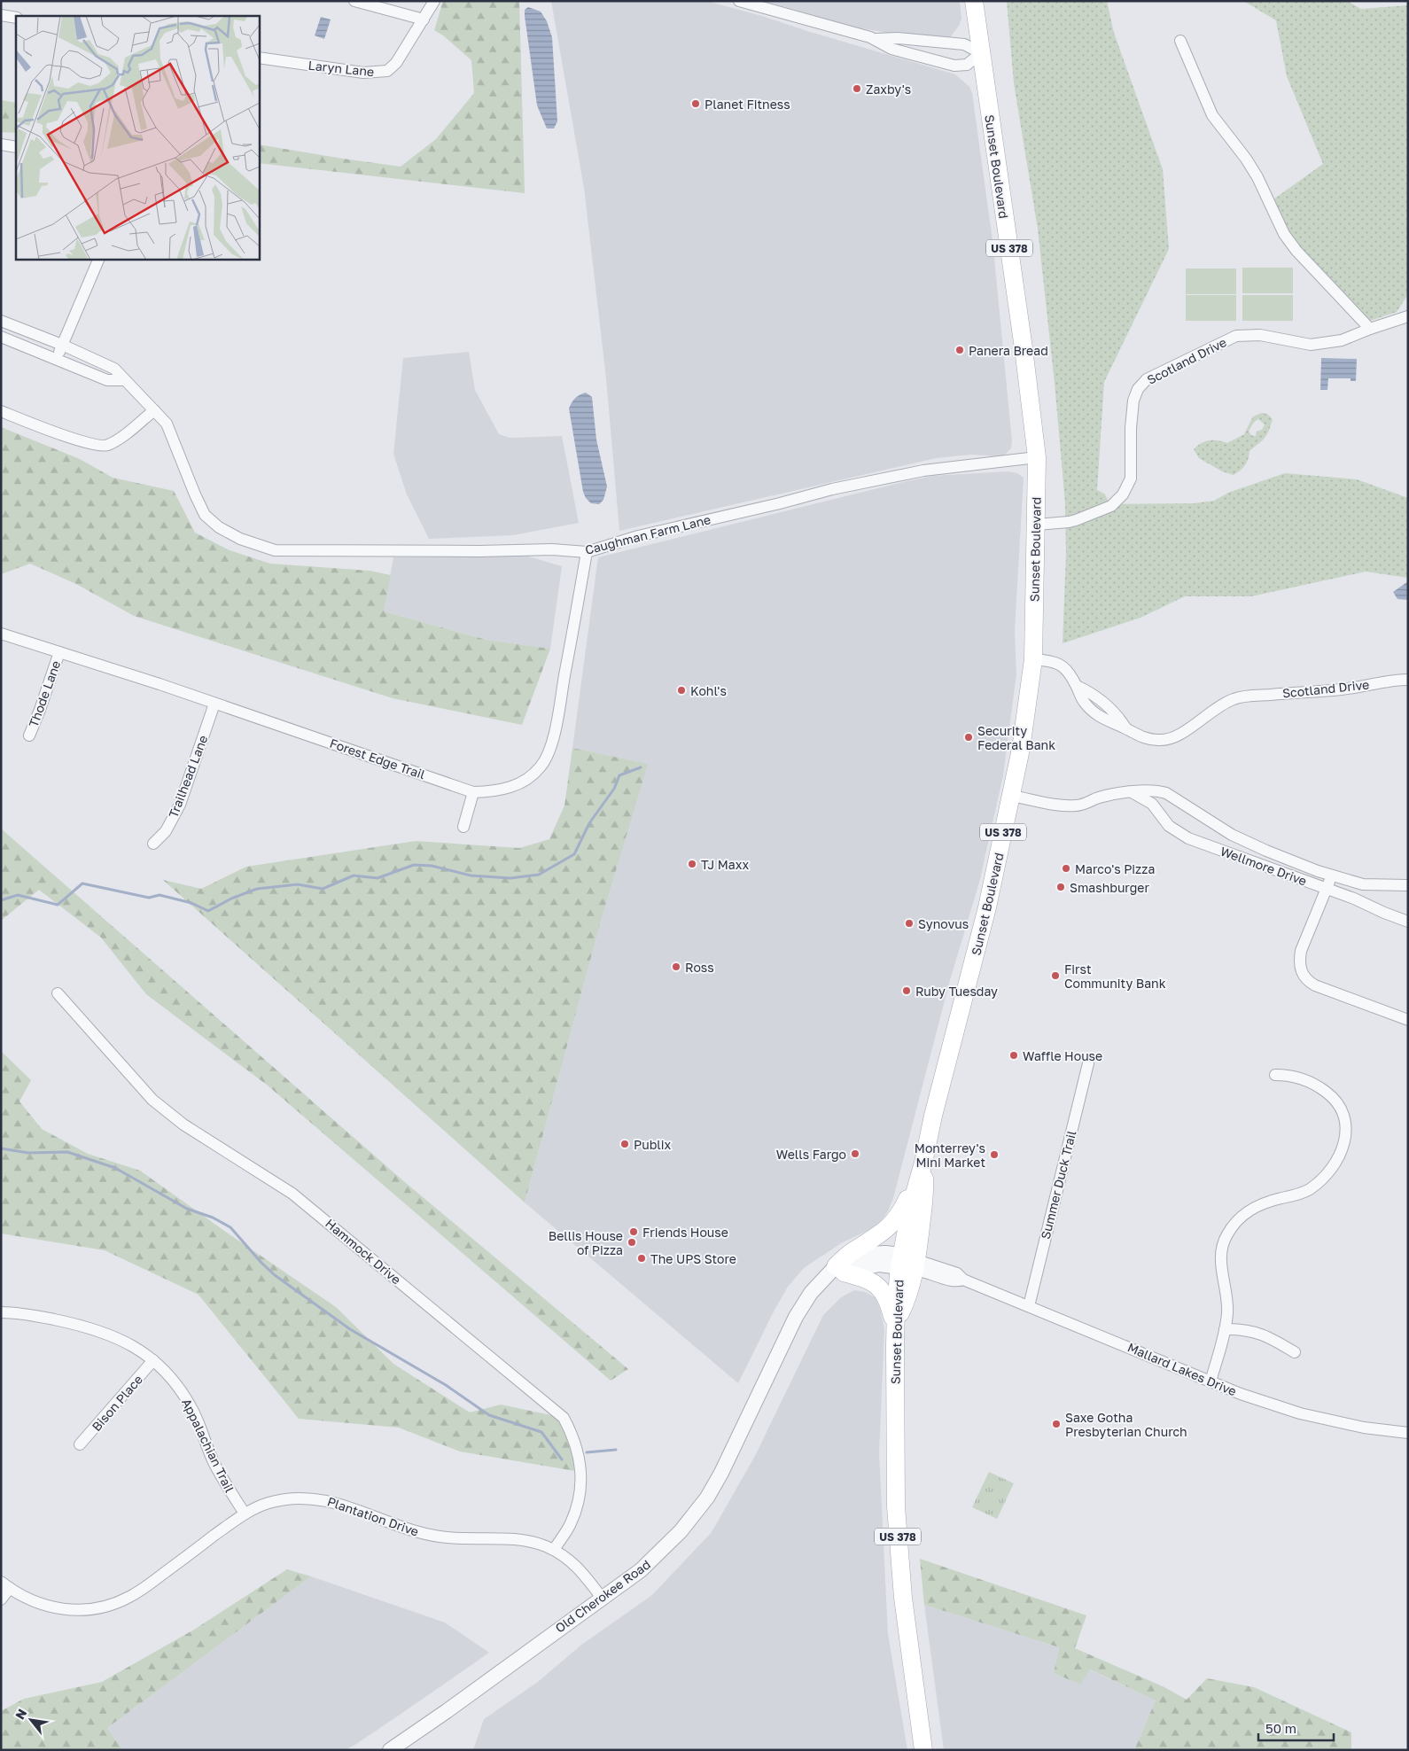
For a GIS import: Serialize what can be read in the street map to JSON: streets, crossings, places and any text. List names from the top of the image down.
{
  "streets": {
    "main road": ["Sunset Boulevard", "US 378"],
    "street": [
      "Laryn Lane",
      "Scotland Drive",
      "Caughman Farm Lane",
      "Thode Lane",
      "Forest Edge Trail",
      "Trailhead Lane",
      "Wellmore Drive",
      "Summer Duck Trail",
      "Hammock Drive",
      "Mallard Lakes Drive",
      "Bison Place",
      "Appalachian Trail",
      "Plantation Drive",
      "Old Cherokee Road"
    ]
  },
  "crossings": [
    ["Sunset Boulevard", "Scotland Drive"],
    ["Sunset Boulevard", "Caughman Farm Lane"],
    ["Sunset Boulevard", "Wellmore Drive"],
    ["Sunset Boulevard", "Mallard Lakes Drive"],
    ["Caughman Farm Lane", "Forest Edge Trail"],
    ["Thode Lane", "Forest Edge Trail"],
    ["Forest Edge Trail", "Trailhead Lane"],
    ["Summer Duck Trail", "Mallard Lakes Drive"],
    ["Hammock Drive", "Plantation Drive"],
    ["Bison Place", "Appalachian Trail"],
    ["Appalachian Trail", "Plantation Drive"],
    ["Plantation Drive", "Old Cherokee Road"]
  ],
  "places": [
    "Zaxby's",
    "Planet Fitness",
    "Panera Bread",
    "Kohl's",
    "Security Federal Bank",
    "TJ Maxx",
    "Marco's Pizza",
    "Smashburger",
    "Synovus",
    "Ross",
    "First Community Bank",
    "Ruby Tuesday",
    "Waffle House",
    "Publix",
    "Wells Fargo",
    "Monterrey's Mini Market",
    "Friends House",
    "Bellis House of Pizza",
    "The UPS Store",
    "Saxe Gotha Presbyterian Church"
  ],
  "scale_bar": "50 m",
  "north": "top left"
}
